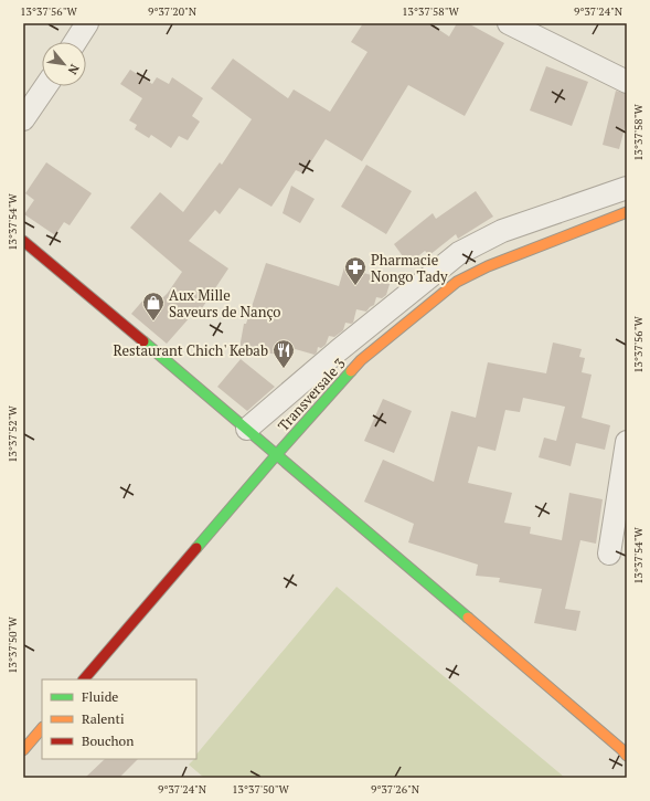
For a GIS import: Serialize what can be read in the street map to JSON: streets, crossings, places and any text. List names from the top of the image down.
{
  "streets": {
    "street": ["Transversale 3"]
  },
  "places": {
    "pharmacy": ["Pharmacie Nongo Tady"],
    "shop": ["Aux Mille Saveurs de Nanço"],
    "restaurant": ["Restaurant Chich' Kebab"]
  },
  "legend": ["Fluide", "Ralenti", "Bouchon"],
  "north": "bottom right",
  "coordinates": [
    "13°37'56\"W",
    "9°37'20\"N",
    "13°37'58\"W",
    "9°37'24\"N",
    "13°37'54\"W",
    "13°37'52\"W",
    "13°37'50\"W",
    "9°37'26\"N"
  ]
}
